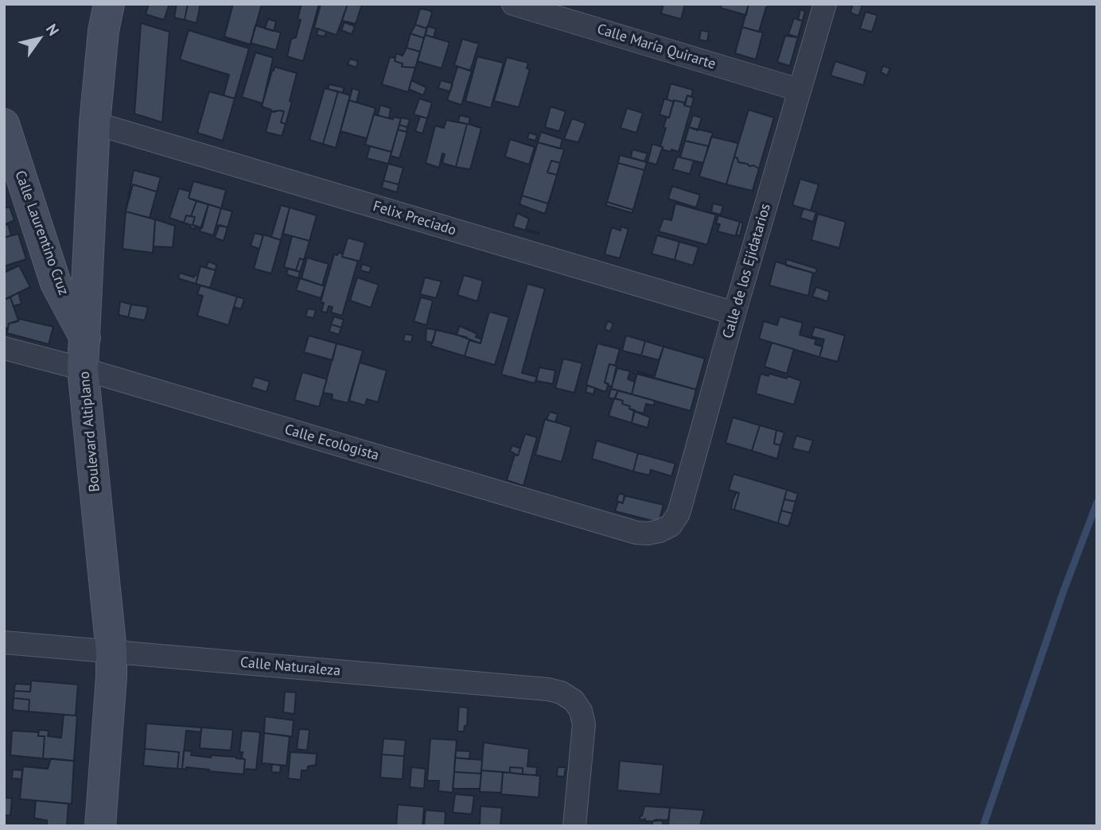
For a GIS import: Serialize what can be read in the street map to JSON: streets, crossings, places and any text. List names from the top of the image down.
{
  "streets": {
    "street": [
      "Calle María Quirarte",
      "Felix Preciado",
      "Calle Laurentino Cruz",
      "Calle de los Ejidatarios",
      "Boulevard Altiplano",
      "Calle Ecologista",
      "Calle Naturaleza"
    ]
  },
  "crossings": [
    ["Calle María Quirarte", "Calle de los Ejidatarios"],
    ["Felix Preciado", "Calle de los Ejidatarios"],
    ["Felix Preciado", "Boulevard Altiplano"],
    ["Calle Laurentino Cruz", "Boulevard Altiplano"],
    ["Calle de los Ejidatarios", "Calle Ecologista"],
    ["Boulevard Altiplano", "Calle Ecologista"],
    ["Boulevard Altiplano", "Calle Naturaleza"]
  ],
  "north": "top right"
}
